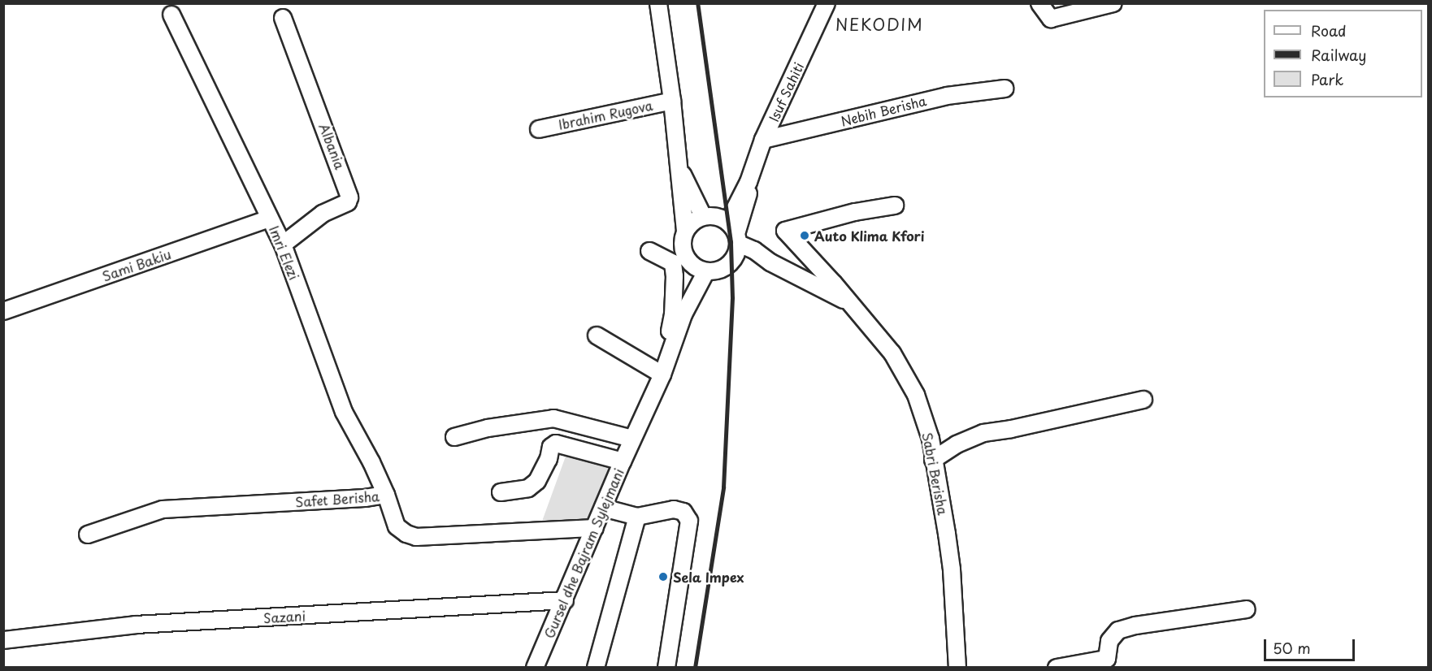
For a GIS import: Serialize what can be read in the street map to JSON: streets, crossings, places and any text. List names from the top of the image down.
{
  "streets": {
    "street": [
      "Isuf Sahiti",
      "Nebih Berisha",
      "Ibrahim Rugova",
      "Albania",
      "Imri Elezi",
      "Sami Bakiu",
      "Sabri Berisha",
      "Safet Berisha",
      "Gursel dhe Bajram Sylejmani",
      "Sazani"
    ]
  },
  "crossings": [
    ["Isuf Sahiti", "Nebih Berisha"],
    ["Isuf Sahiti", "Ibrahim Rugova"],
    ["Isuf Sahiti", "Sabri Berisha"],
    ["Isuf Sahiti", "Gursel dhe Bajram Sylejmani"],
    ["Ibrahim Rugova", "Sabri Berisha"],
    ["Ibrahim Rugova", "Gursel dhe Bajram Sylejmani"],
    ["Albania", "Imri Elezi"],
    ["Imri Elezi", "Sami Bakiu"],
    ["Imri Elezi", "Safet Berisha"],
    ["Sabri Berisha", "Gursel dhe Bajram Sylejmani"],
    ["Safet Berisha", "Gursel dhe Bajram Sylejmani"],
    ["Gursel dhe Bajram Sylejmani", "Sazani"]
  ],
  "districts": ["NEKODIM"],
  "places": ["Auto Klima Kfori", "Sela Impex"],
  "legend": ["Road", "Railway", "Park"],
  "scale_bar": "50 m"
}
